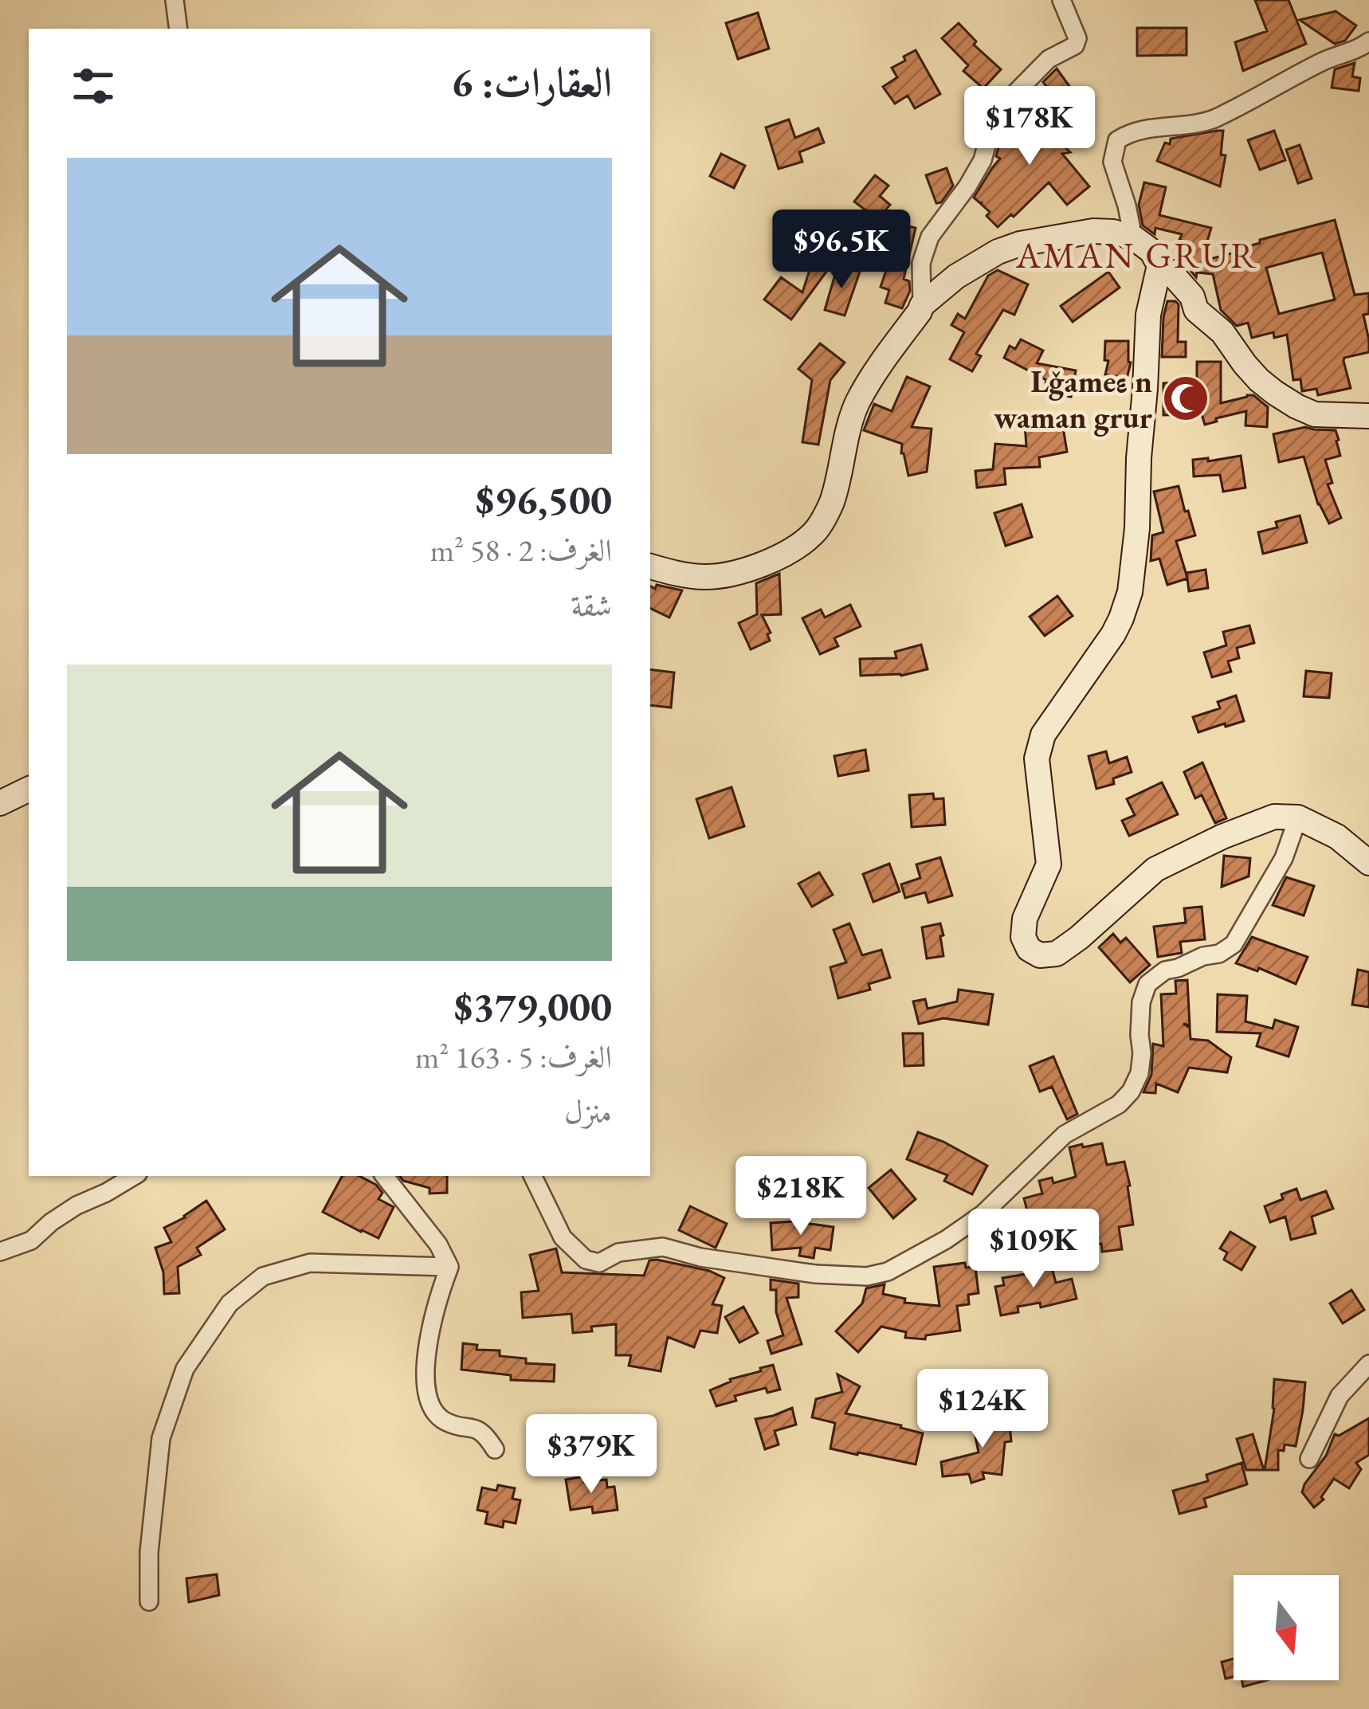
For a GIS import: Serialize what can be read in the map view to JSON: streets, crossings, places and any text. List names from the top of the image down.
{
  "districts": ["AMAN GRUR"],
  "places": {
    "mosque": ["Lǧameε n waman grur"]
  },
  "north": "bottom",
  "page": {
    "heading": "العقارات: 6",
    "price": [
      "$178K",
      "$96.5K",
      "$218K",
      "$109K",
      "$124K",
      "$379K"
    ],
    "list": [
      {
        "name": "$96,500",
        "note": "الغرف: 2 · 58 m² · شقة"
      },
      {
        "name": "$379,000",
        "note": "الغرف: 5 · 163 m² · منزل"
      }
    ]
  }
}
